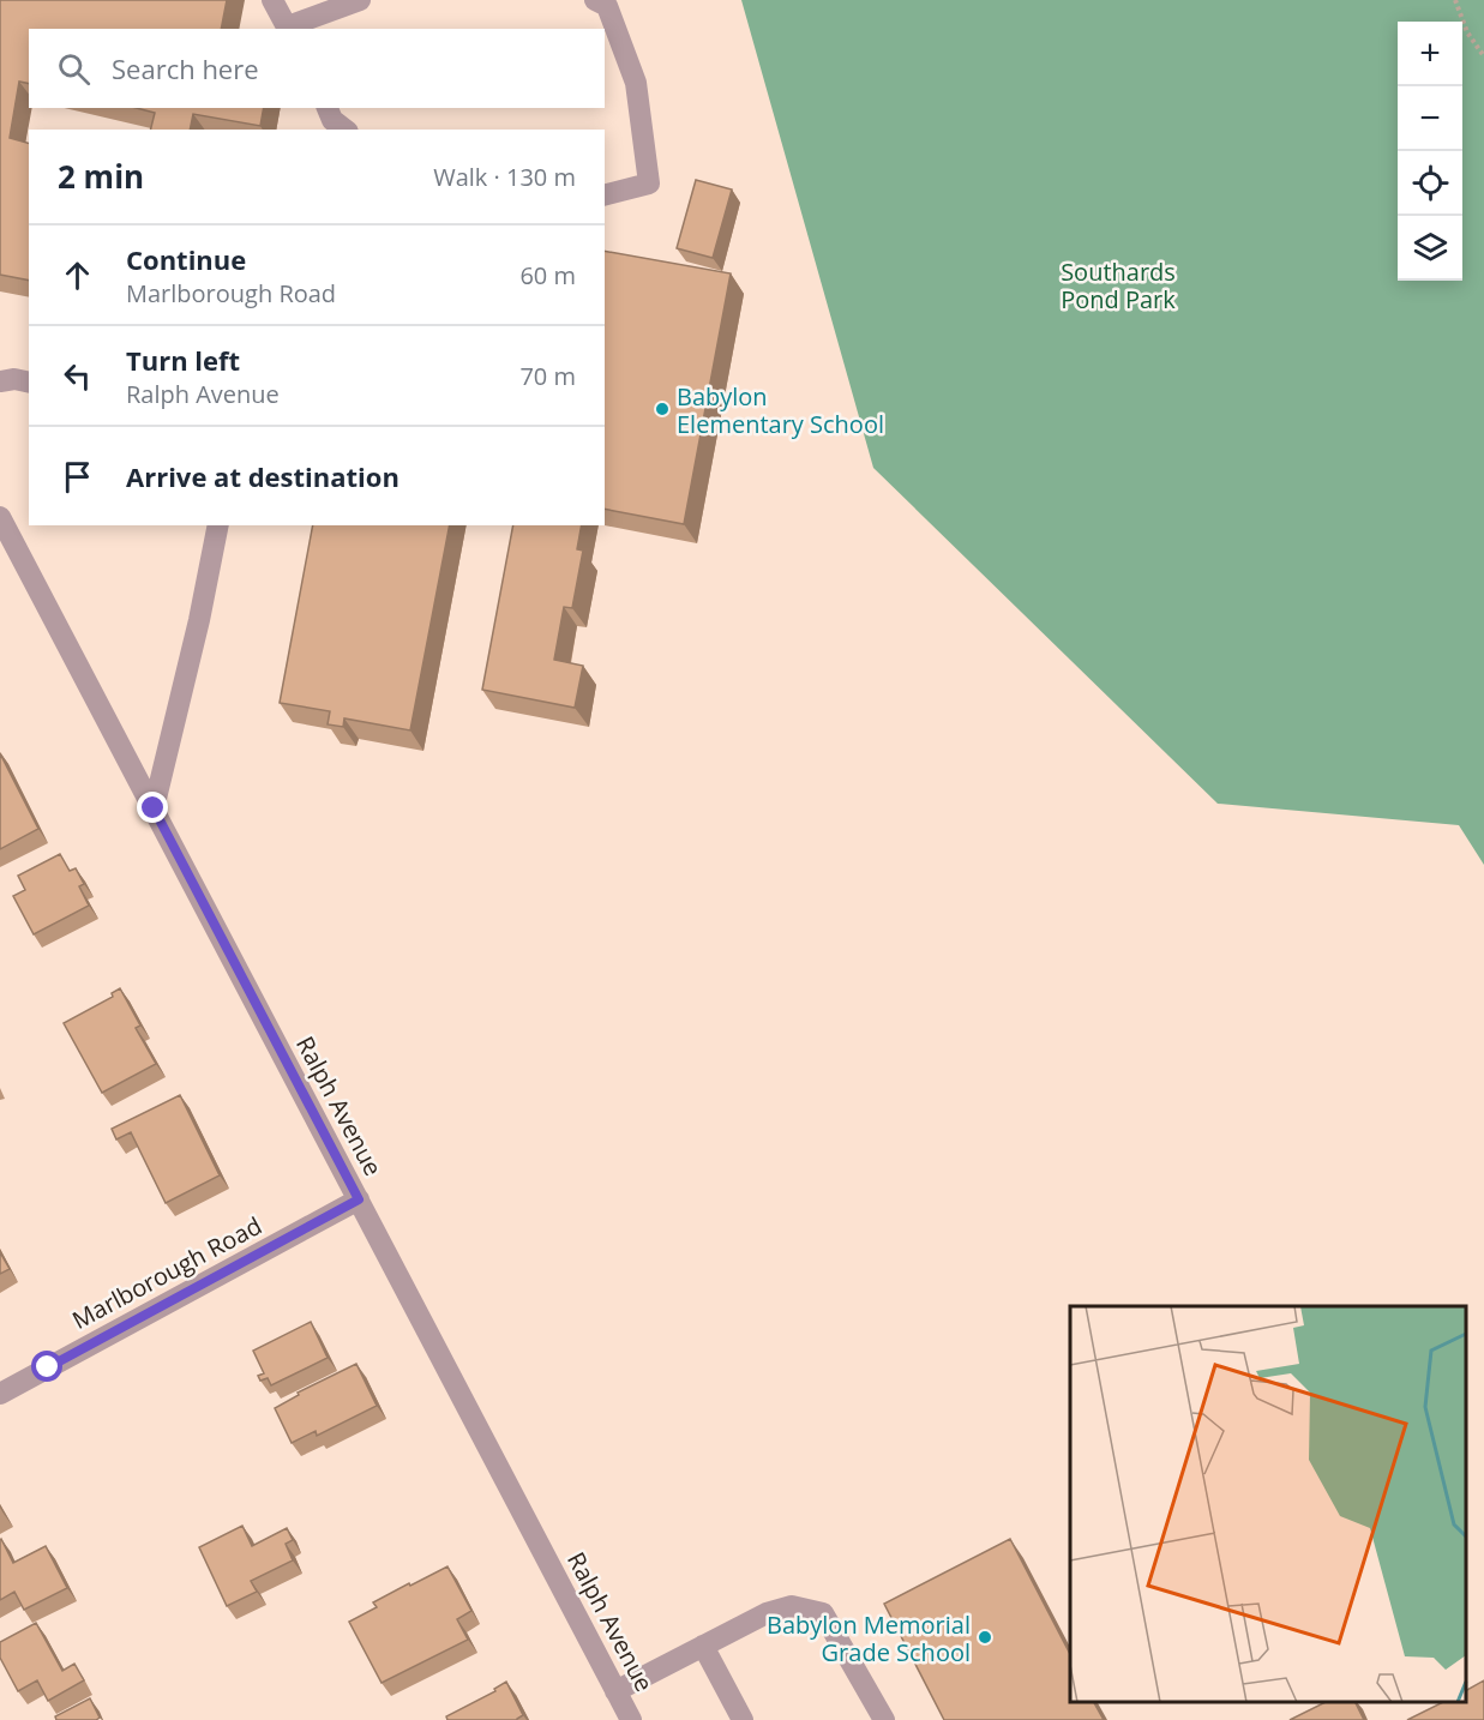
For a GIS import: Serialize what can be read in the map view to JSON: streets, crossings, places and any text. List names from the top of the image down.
{
  "streets": {
    "street": ["Ralph Avenue", "Marlborough Road"]
  },
  "crossings": [
    ["Ralph Avenue", "Marlborough Road"]
  ],
  "parks": ["Southards Pond Park"],
  "places": ["Babylon Elementary School", "Babylon Memorial Grade School"],
  "page": {
    "map_buttons": ["+", "−"],
    "search": "Search here",
    "heading": ["2 min", "Walk · 130 m"],
    "list": [
      ["Continue", "Marlborough Road", "60 m"],
      ["Turn left", "Ralph Avenue", "70 m"],
      "Arrive at destination"
    ]
  }
}
